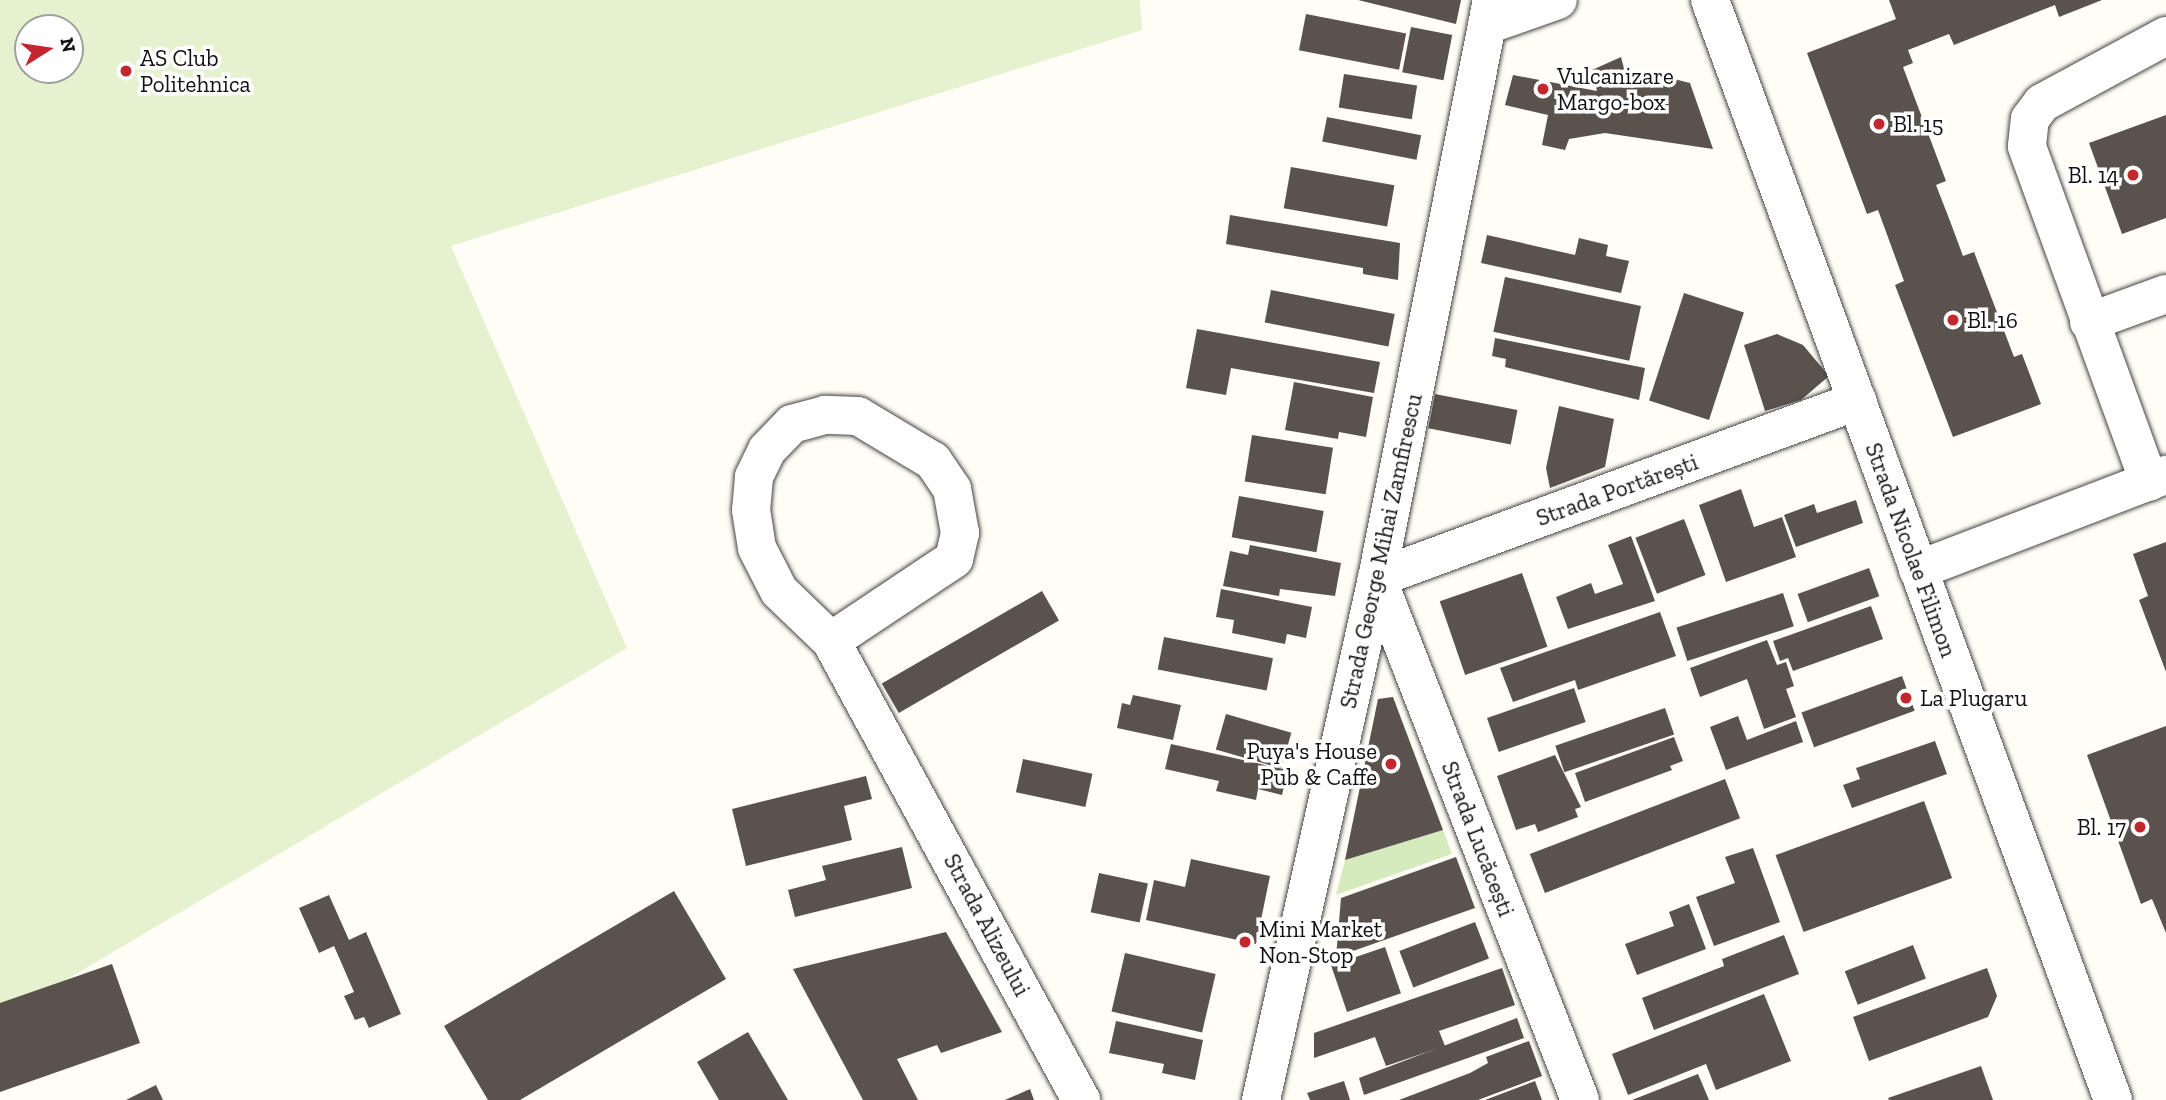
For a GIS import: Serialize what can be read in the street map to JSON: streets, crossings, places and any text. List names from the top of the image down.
{
  "streets": {
    "street": [
      "Strada Portărești",
      "Strada Nicolae Filimon",
      "Strada George Mihai Zamfirescu",
      "Strada Lucăcești",
      "Strada Alizeului"
    ]
  },
  "crossings": [
    ["Strada Portărești", "Strada Nicolae Filimon"],
    ["Strada Portărești", "Strada George Mihai Zamfirescu"],
    ["Strada Portărești", "Strada Lucăcești"],
    ["Strada George Mihai Zamfirescu", "Strada Lucăcești"]
  ],
  "places": [
    "AS Club Politehnica",
    "Vulcanizare Margo-box",
    "Bl. 15",
    "Bl. 14",
    "Bl. 16",
    "La Plugaru",
    "Puya's House Pub & Caffe",
    "Bl. 17",
    "Mini Market Non-Stop"
  ],
  "north": "right"
}
